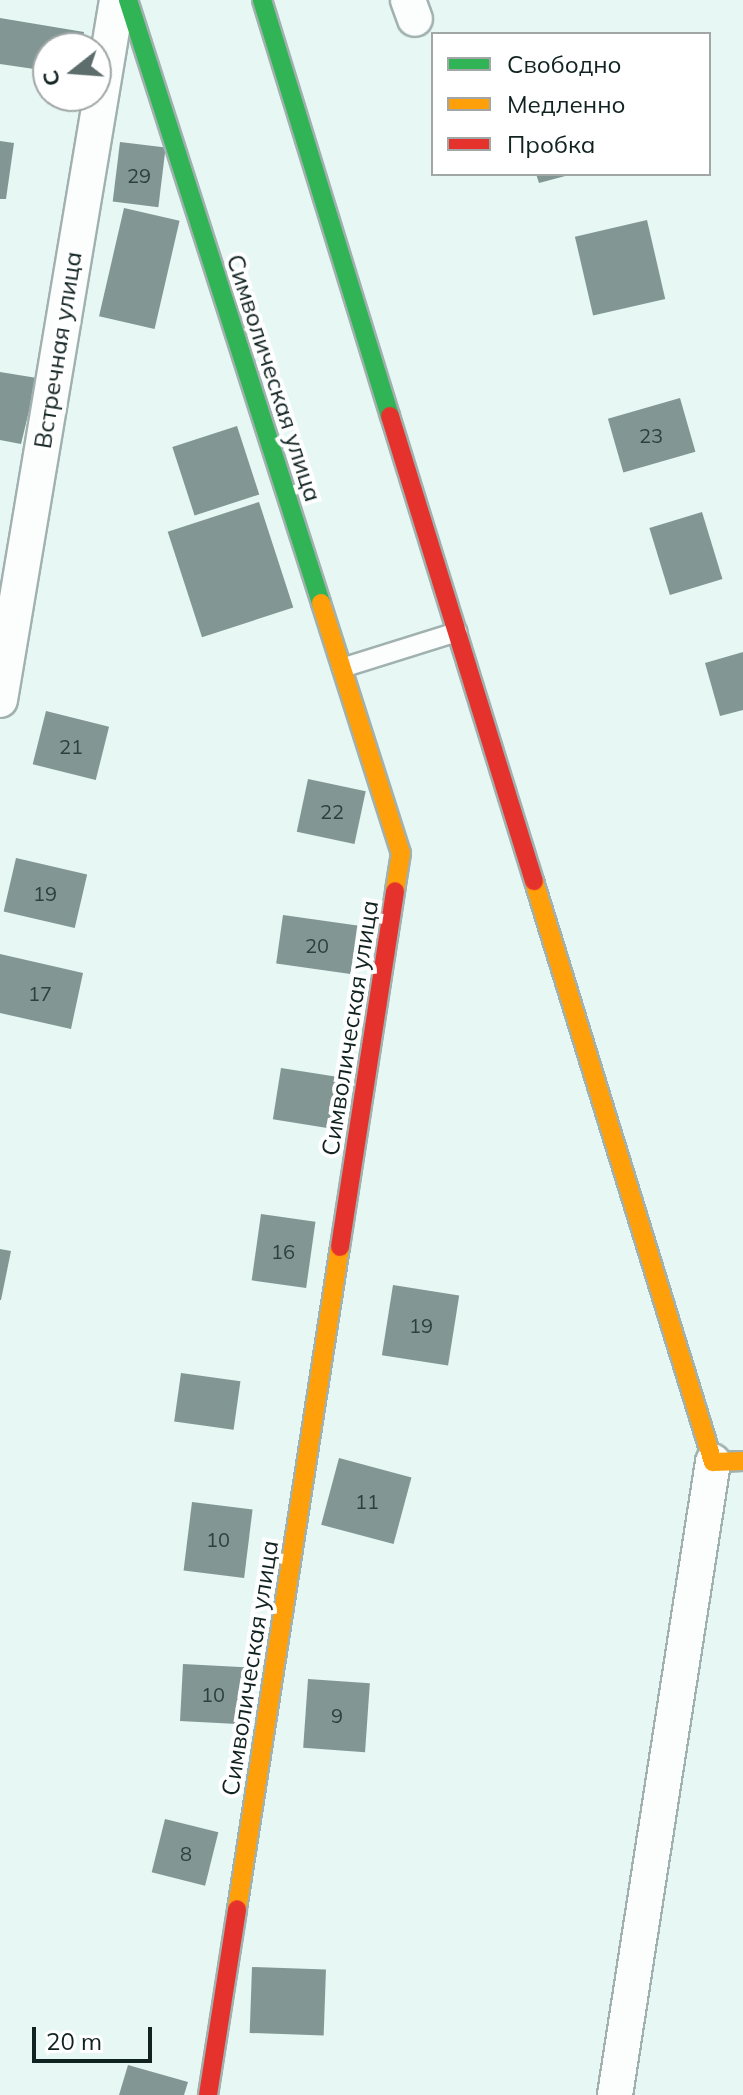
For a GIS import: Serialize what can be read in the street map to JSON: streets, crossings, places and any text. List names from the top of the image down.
{
  "streets": {
    "street": ["Встречная улица", "Символическая улица"]
  },
  "house_numbers": [
    "29",
    "23",
    "21",
    "22",
    "19",
    "20",
    "17",
    "16",
    "19",
    "11",
    "10",
    "10",
    "9",
    "8"
  ],
  "legend": ["Свободно", "Медленно", "Пробка"],
  "scale_bar": "20 m",
  "north": "left"
}
